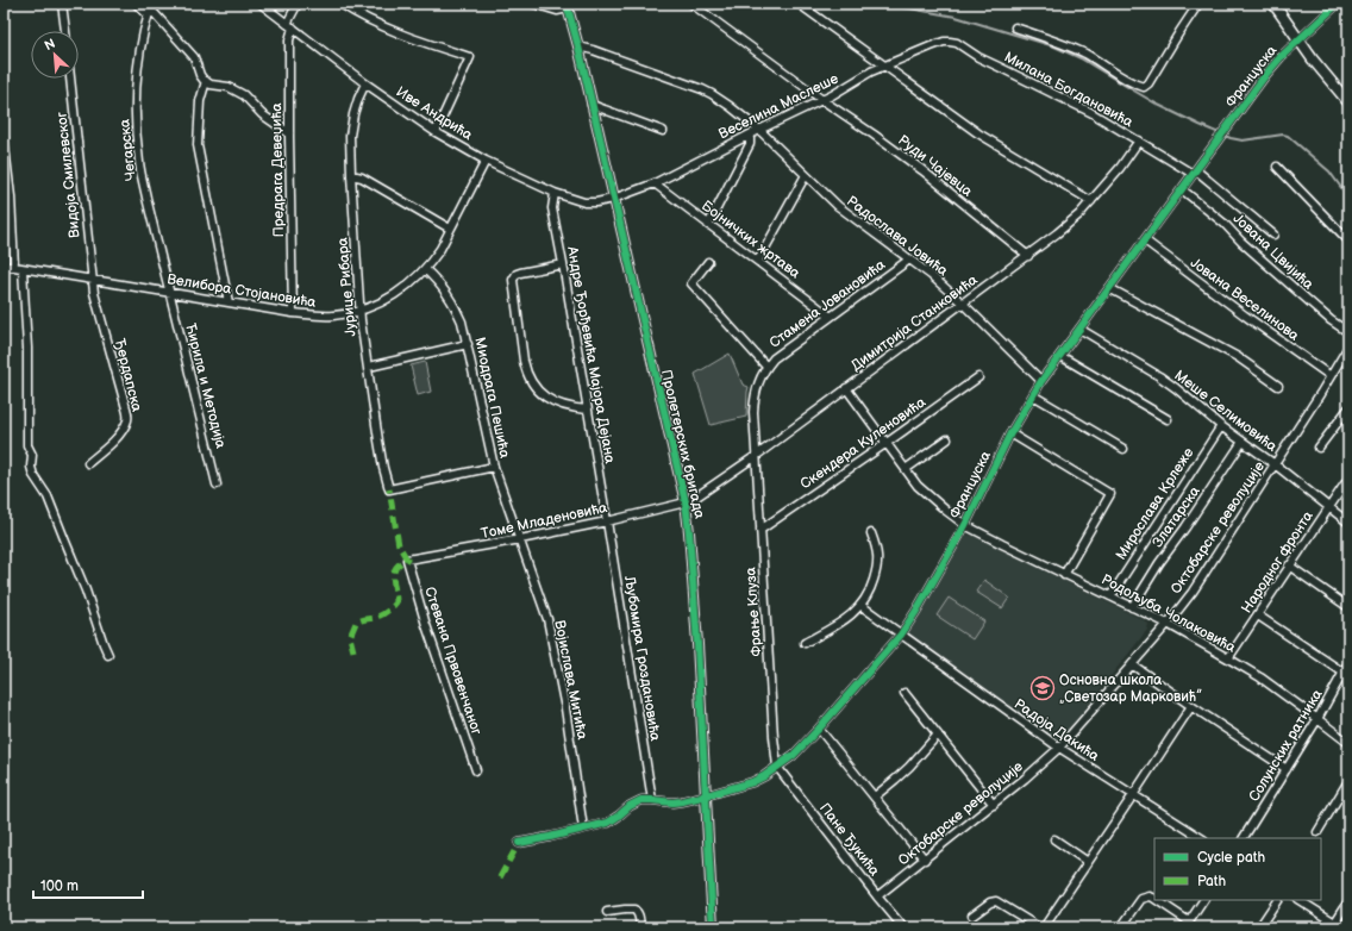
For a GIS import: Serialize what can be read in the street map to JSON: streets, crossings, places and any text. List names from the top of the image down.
{
  "streets": {
    "street": [
      "Француска",
      "Милана Богдановића",
      "Веселина Маслеше",
      "Иве Андрића",
      "Чегарска",
      "Руди Чајевца",
      "Предрага Девеџића",
      "Видоја Смилевског",
      "Радослава Јовића",
      "Бојничких жртава",
      "Јована Цвијића",
      "Јурице Рибара",
      "Велибора Стојановића",
      "Јована Веселинова",
      "Стамена Јовановића",
      "Димитрија Станковића",
      "Андре Ђорђевића Мајора Дејана",
      "Ђердапска",
      "Ћирила и Методија",
      "Миодрага Пешића",
      "Меше Селимовића",
      "Скендера Куленовића",
      "Пролетерских бригада",
      "Мирослава Крлеже",
      "Златарска",
      "Томе Младеновића",
      "Октобарске револуције",
      "Народног фронта",
      "Фрање Клуза",
      "Родољуба Чолаковића",
      "Љубомира Гроздановића",
      "Стевана Првовенчаног",
      "Војислава Митића",
      "Радоја Дакића",
      "Солунских ратника",
      "Пане Ђукића"
    ]
  },
  "crossings": [
    ["Француска", "Милана Богдановића"],
    ["Француска", "Радослава Јовића"],
    ["Француска", "Јована Цвијића"],
    ["Француска", "Јована Веселинова"],
    ["Француска", "Меше Селимовића"],
    ["Француска", "Пролетерских бригада"],
    ["Француска", "Фрање Клуза"],
    ["Француска", "Родољуба Чолаковића"],
    ["Француска", "Љубомира Гроздановића"],
    ["Француска", "Радоја Дакића"],
    ["Француска", "Пане Ђукића"],
    ["Милана Богдановића", "Веселина Маслеше"],
    ["Милана Богдановића", "Јована Цвијића"],
    ["Милана Богдановића", "Димитрија Станковића"],
    ["Веселина Маслеше", "Иве Андрића"],
    ["Веселина Маслеше", "Руди Чајевца"],
    ["Веселина Маслеше", "Радослава Јовића"],
    ["Веселина Маслеше", "Бојничких жртава"],
    ["Веселина Маслеше", "Пролетерских бригада"],
    ["Иве Андрића", "Предрага Девеџића"],
    ["Иве Андрића", "Јурице Рибара"],
    ["Иве Андрића", "Велибора Стојановића"],
    ["Иве Андрића", "Андре Ђорђевића Мајора Дејана"],
    ["Иве Андрића", "Пролетерских бригада"],
    ["Чегарска", "Велибора Стојановића"],
    ["Чегарска", "Ћирила и Методија"],
    ["Руди Чајевца", "Димитрија Станковића"],
    ["Предрага Девеџића", "Велибора Стојановића"],
    ["Видоја Смилевског", "Велибора Стојановића"],
    ["Видоја Смилевског", "Ђердапска"],
    ["Радослава Јовића", "Стамена Јовановића"],
    ["Радослава Јовића", "Димитрија Станковића"],
    ["Радослава Јовића", "Пролетерских бригада"],
    ["Бојничких жртава", "Стамена Јовановића"],
    ["Јурице Рибара", "Велибора Стојановића"],
    ["Јурице Рибара", "Миодрага Пешића"],
    ["Велибора Стојановића", "Ђердапска"],
    ["Велибора Стојановића", "Ћирила и Методија"],
    ["Велибора Стојановића", "Миодрага Пешића"],
    ["Јована Веселинова", "Октобарске револуције"],
    ["Стамена Јовановића", "Димитрија Станковића"],
    ["Стамена Јовановића", "Фрање Клуза"],
    ["Димитрија Станковића", "Пролетерских бригада"],
    ["Димитрија Станковића", "Томе Младеновића"],
    ["Димитрија Станковића", "Фрање Клуза"],
    ["Димитрија Станковића", "Родољуба Чолаковића"],
    ["Андре Ђорђевића Мајора Дејана", "Томе Младеновића"],
    ["Андре Ђорђевића Мајора Дејана", "Љубомира Гроздановића"],
    ["Миодрага Пешића", "Томе Младеновића"],
    ["Миодрага Пешића", "Војислава Митића"],
    ["Меше Селимовића", "Мирослава Крлеже"],
    ["Меше Селимовића", "Златарска"],
    ["Меше Селимовића", "Октобарске револуције"],
    ["Меше Селимовића", "Народног фронта"],
    ["Скендера Куленовића", "Фрање Клуза"],
    ["Скендера Куленовића", "Родољуба Чолаковића"],
    ["Пролетерских бригада", "Томе Младеновића"],
    ["Мирослава Крлеже", "Родољуба Чолаковића"],
    ["Златарска", "Родољуба Чолаковића"],
    ["Томе Младеновића", "Љубомира Гроздановића"],
    ["Томе Младеновића", "Стевана Првовенчаног"],
    ["Томе Младеновића", "Војислава Митића"],
    ["Октобарске револуције", "Родољуба Чолаковића"],
    ["Октобарске револуције", "Радоја Дакића"],
    ["Октобарске револуције", "Пане Ђукића"],
    ["Народног фронта", "Родољуба Чолаковића"],
    ["Фрање Клуза", "Пане Ђукића"],
    ["Родољуба Чолаковића", "Солунских ратника"]
  ],
  "places": {
    "school or university": ["Основна школа „Светозар Марковић”"]
  },
  "legend": ["Cycle path", "Path"],
  "scale_bar": "100 m",
  "north": "top left"
}
